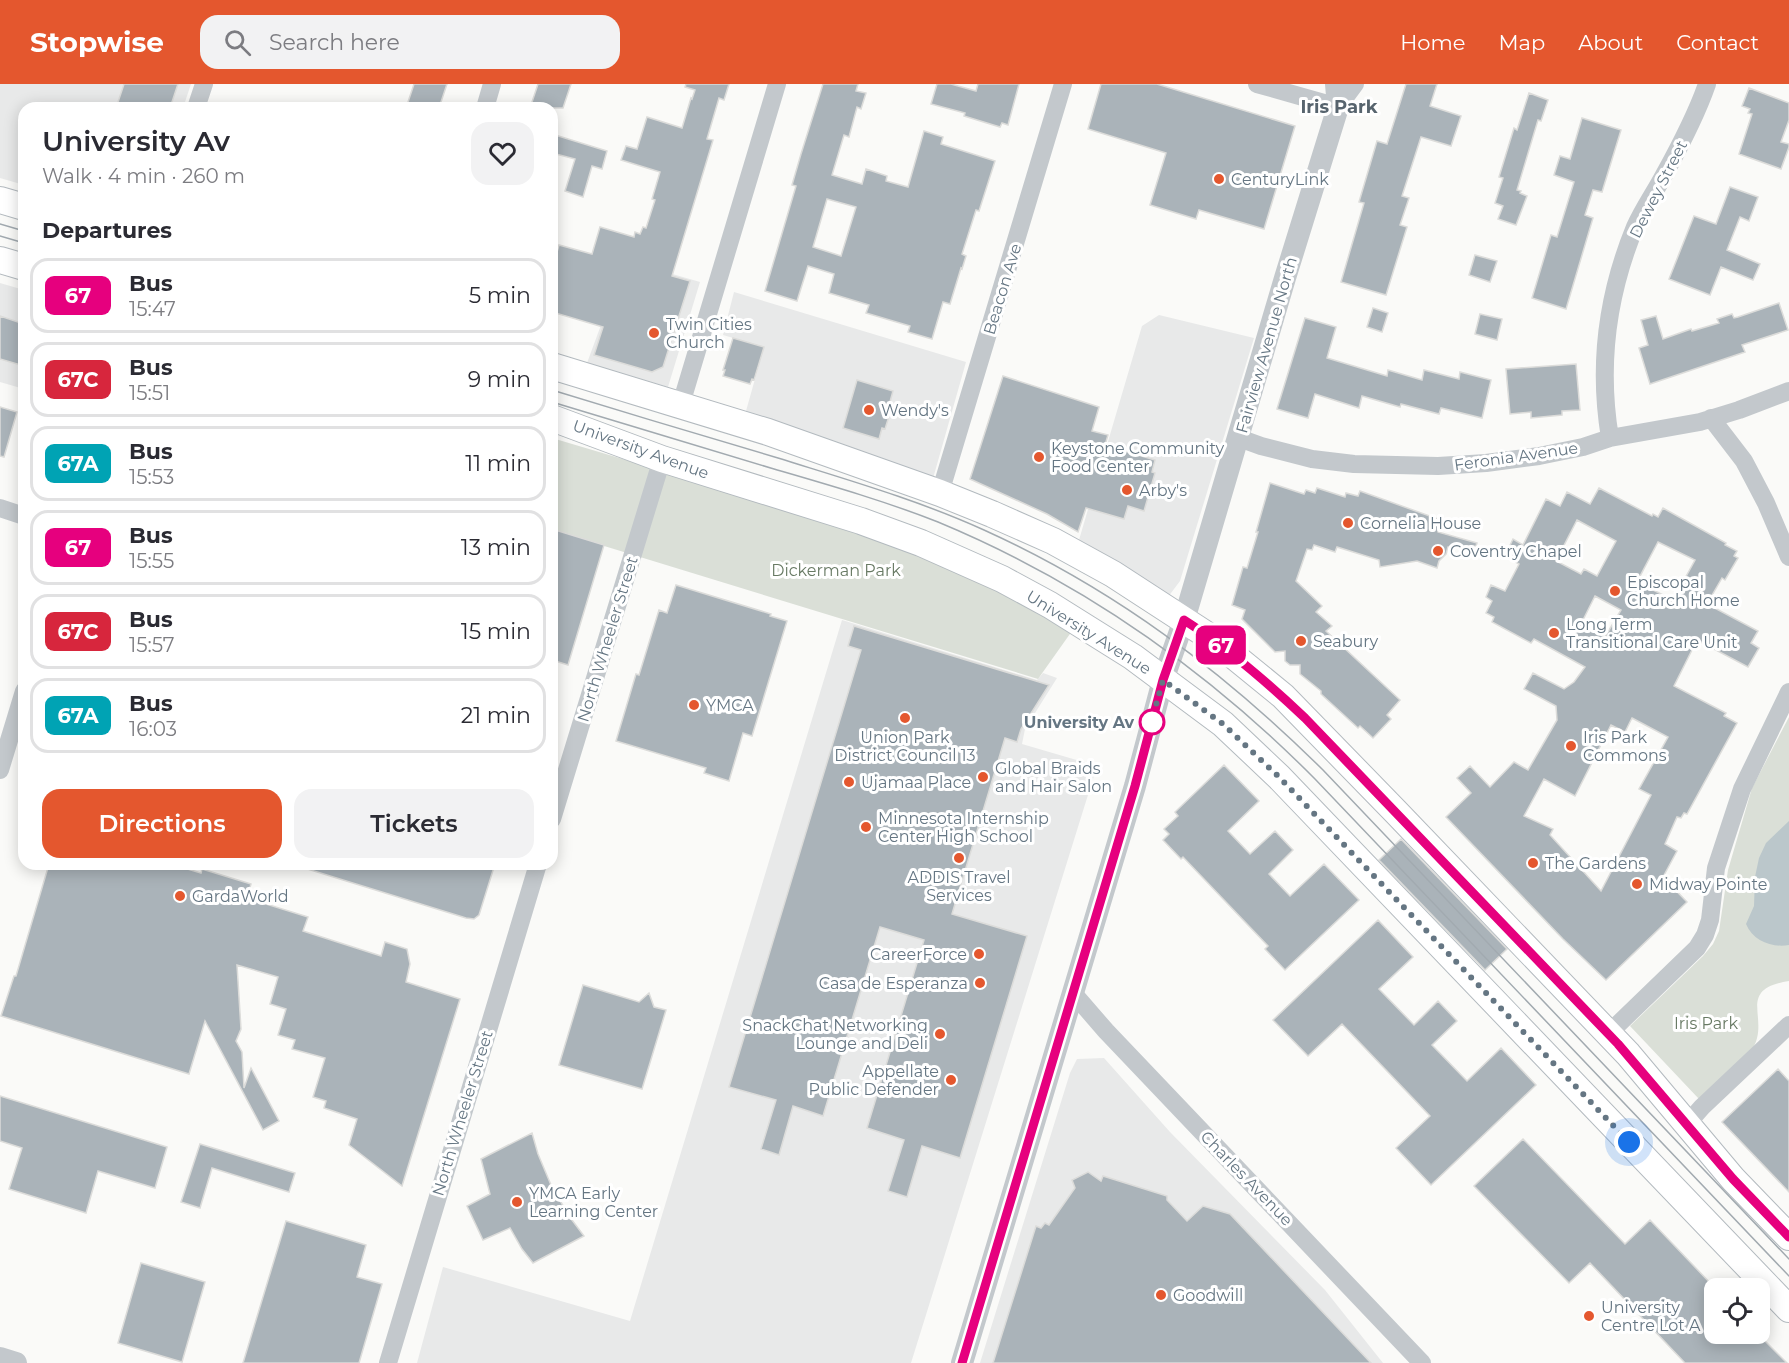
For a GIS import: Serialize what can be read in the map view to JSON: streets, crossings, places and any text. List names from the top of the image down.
{
  "streets": {
    "main road": ["University Avenue"],
    "street": [
      "Dewey Street",
      "Beacon Ave",
      "Fairview Avenue North",
      "Feronia Avenue",
      "North Wheeler Street",
      "Charles Avenue"
    ]
  },
  "crossings": [
    ["Dewey Street", "Feronia Avenue"],
    ["Fairview Avenue North", "University Avenue"],
    ["Fairview Avenue North", "Feronia Avenue"],
    ["Fairview Avenue North", "Charles Avenue"],
    ["University Avenue", "North Wheeler Street"]
  ],
  "districts": ["Iris Park"],
  "parks": ["Dickerman Park", "Iris Park"],
  "places": [
    "CenturyLink",
    "Twin Cities Church",
    "Wendy's",
    "Keystone Community Food Center",
    "Arby's",
    "Cornelia House",
    "Coventry Chapel",
    "Episcopal Church Home",
    "Long Term Transitional Care Unit",
    "Seabury",
    "YMCA",
    "Union Park District Council 13",
    "University Av",
    "Iris Park Commons",
    "Global Braids and Hair Salon",
    "Ujamaa Place",
    "Minnesota Internship Center High School",
    "ADDIS Travel Services",
    "The Gardens",
    "Midway Pointe",
    "GardaWorld",
    "CareerForce",
    "Casa de Esperanza",
    "SnackChat Networking Lounge and Deli",
    "Appellate Public Defender",
    "YMCA Early Learning Center",
    "Goodwill",
    "University Centre Lot A"
  ],
  "lines": ["bus line 67"],
  "page": {
    "header": "Stopwise",
    "search": "Search here",
    "nav": [
      "Home",
      "Map",
      "About",
      "Contact"
    ],
    "on_map": "67",
    "heading": [
      ["University Av", "Walk · 4 min · 260 m"],
      "Departures"
    ],
    "list": [
      {
        "mark": "67",
        "name": "Bus",
        "note": "15:47",
        "value": "5 min"
      },
      {
        "mark": "67C",
        "name": "Bus",
        "note": "15:51",
        "value": "9 min"
      },
      {
        "mark": "67A",
        "name": "Bus",
        "note": "15:53",
        "value": "11 min"
      },
      {
        "mark": "67",
        "name": "Bus",
        "note": "15:55",
        "value": "13 min"
      },
      {
        "mark": "67C",
        "name": "Bus",
        "note": "15:57",
        "value": "15 min"
      },
      {
        "mark": "67A",
        "name": "Bus",
        "note": "16:03",
        "value": "21 min"
      }
    ],
    "buttons": ["Directions", "Tickets"]
  }
}
